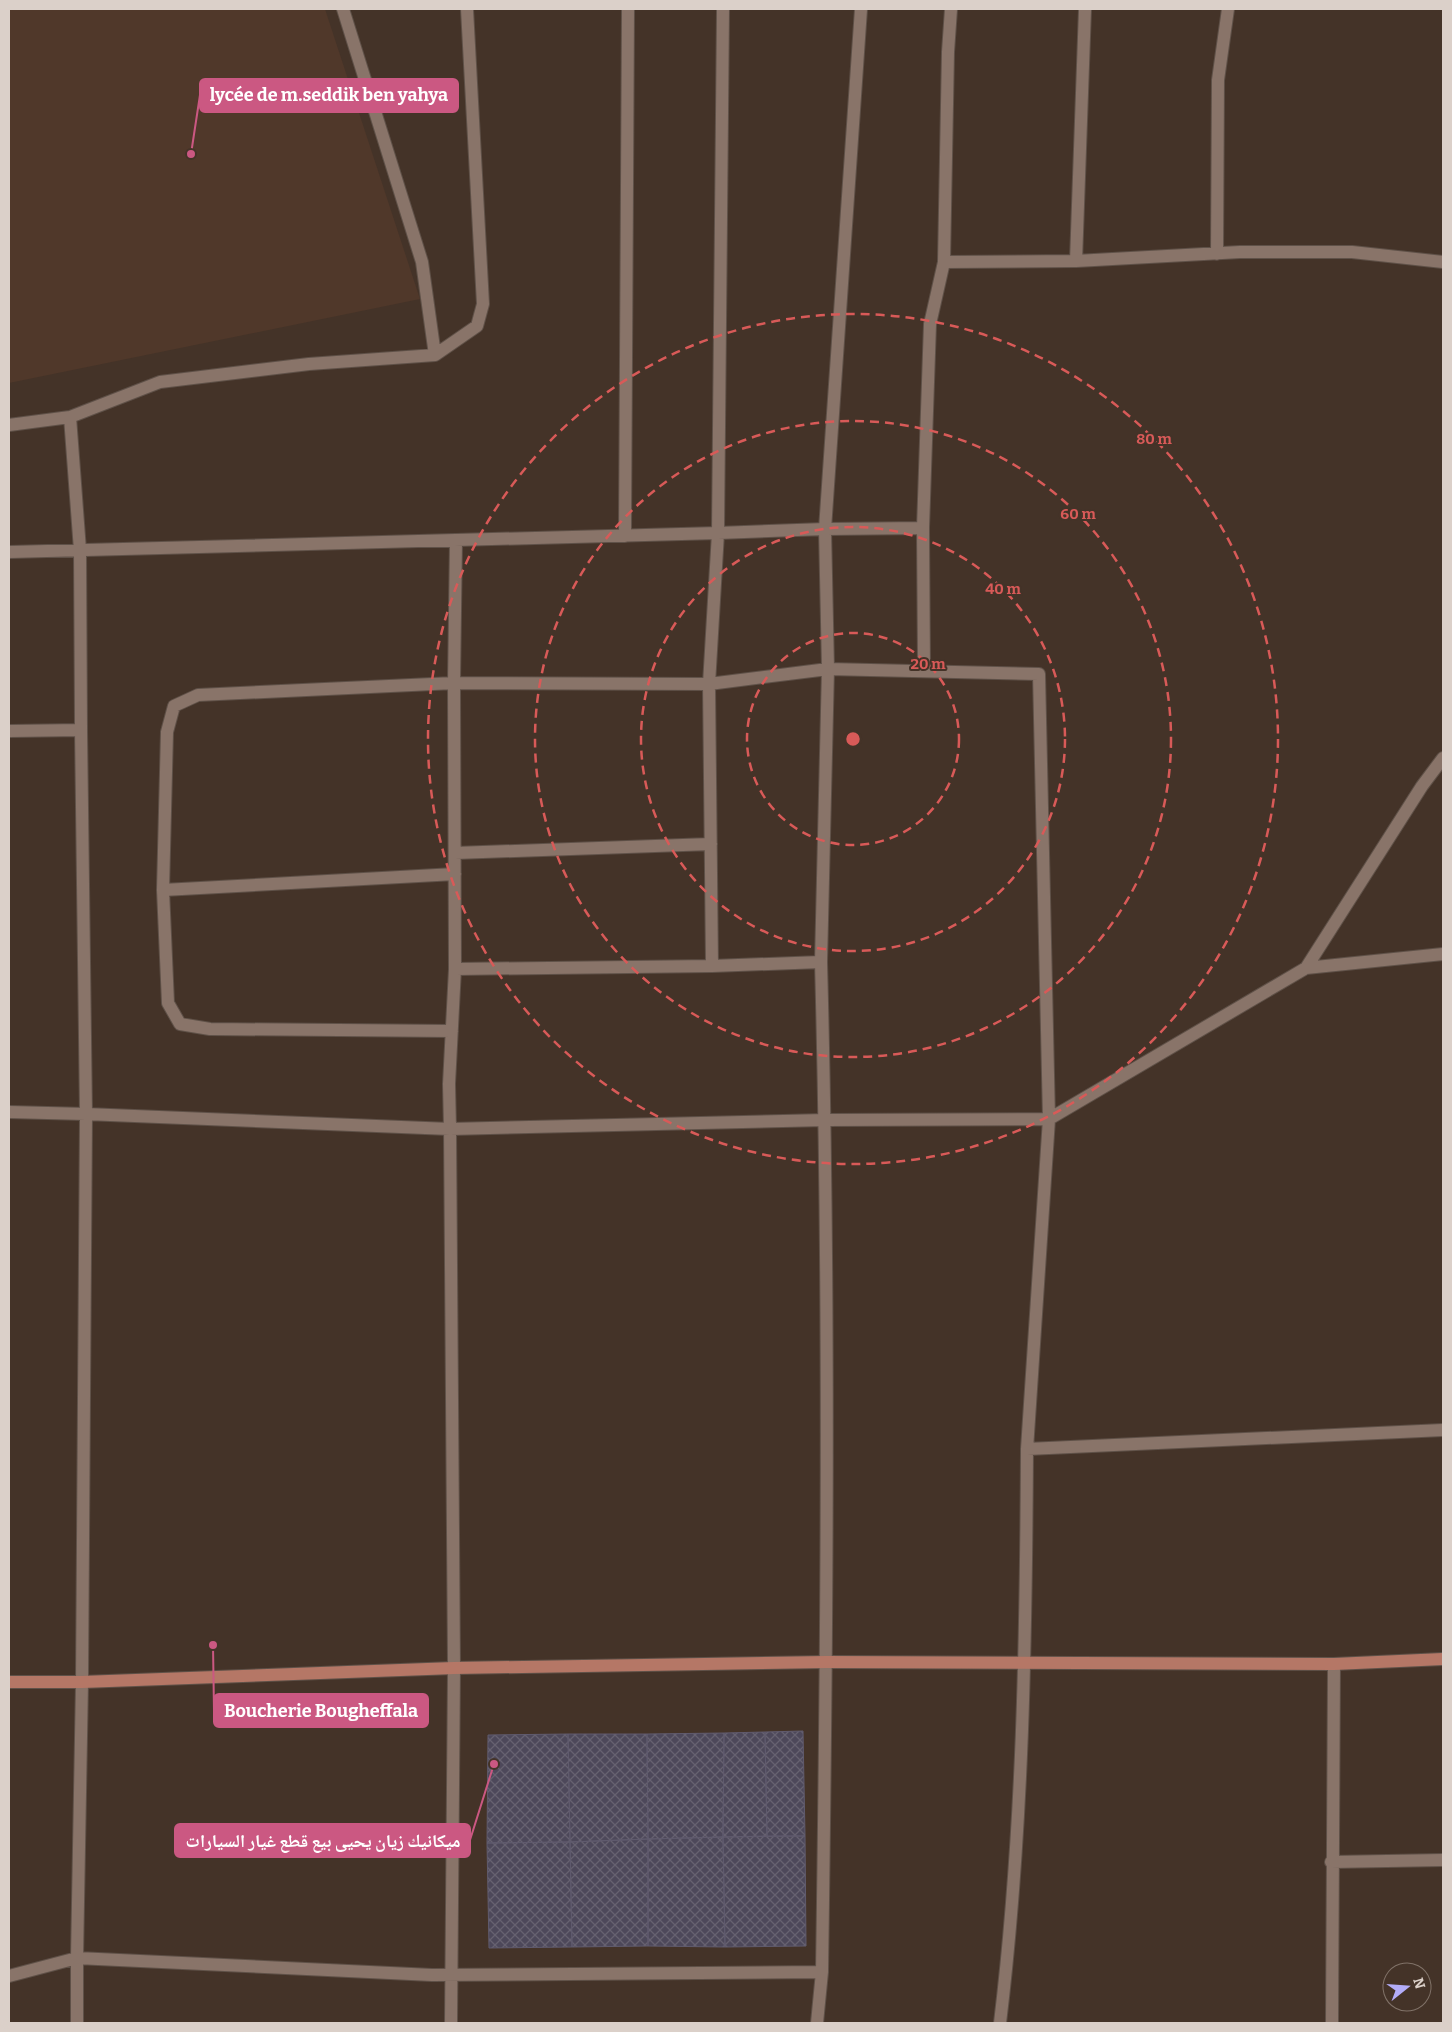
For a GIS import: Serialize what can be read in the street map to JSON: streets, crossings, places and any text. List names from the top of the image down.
{
  "places": ["lycée de m.seddik ben yahya", "Boucherie Bougheffala", "ميكانيك زيان يحيى بيع قطع غيار السيارات"],
  "north": "right",
  "rings": [
    "80 m",
    "60 m",
    "40 m",
    "20 m"
  ]
}
